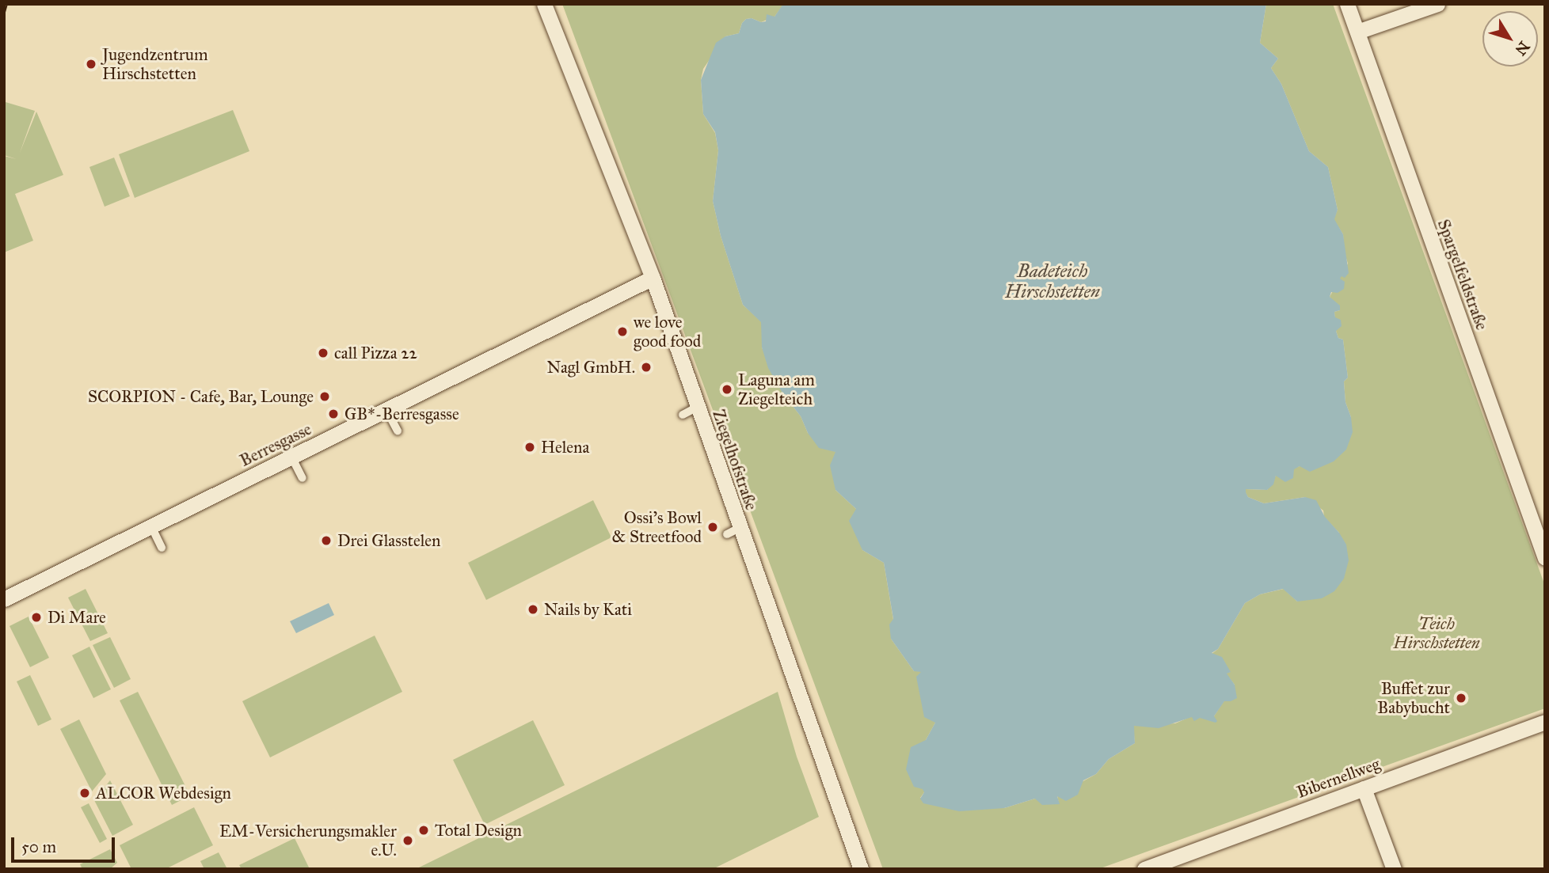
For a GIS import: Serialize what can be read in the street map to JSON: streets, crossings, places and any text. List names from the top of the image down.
{
  "streets": {
    "street": [
      "Spargelfeldstraße",
      "Berresgasse",
      "Ziegelhofstraße",
      "Bibernellweg"
    ]
  },
  "crossings": [
    ["Berresgasse", "Ziegelhofstraße"]
  ],
  "water": ["Badeteich Hirschstetten"],
  "parks": ["Teich Hirschstetten"],
  "places": [
    "Jugendzentrum Hirschstetten",
    "we love good food",
    "call Pizza 22",
    "Nagl GmbH.",
    "Laguna am Ziegelteich",
    "SCORPION - Cafe, Bar, Lounge",
    "GB*-Berresgasse",
    "Helena",
    "Ossi's Bowl & Streetfood",
    "Drei Glasstelen",
    "Nails by Kati",
    "Di Mare",
    "Buffet zur Babybucht",
    "ALCOR Webdesign",
    "Total Design",
    "EM-Versicherungsmakler e.U."
  ],
  "scale_bar": "50 m",
  "north": "bottom right"
}
